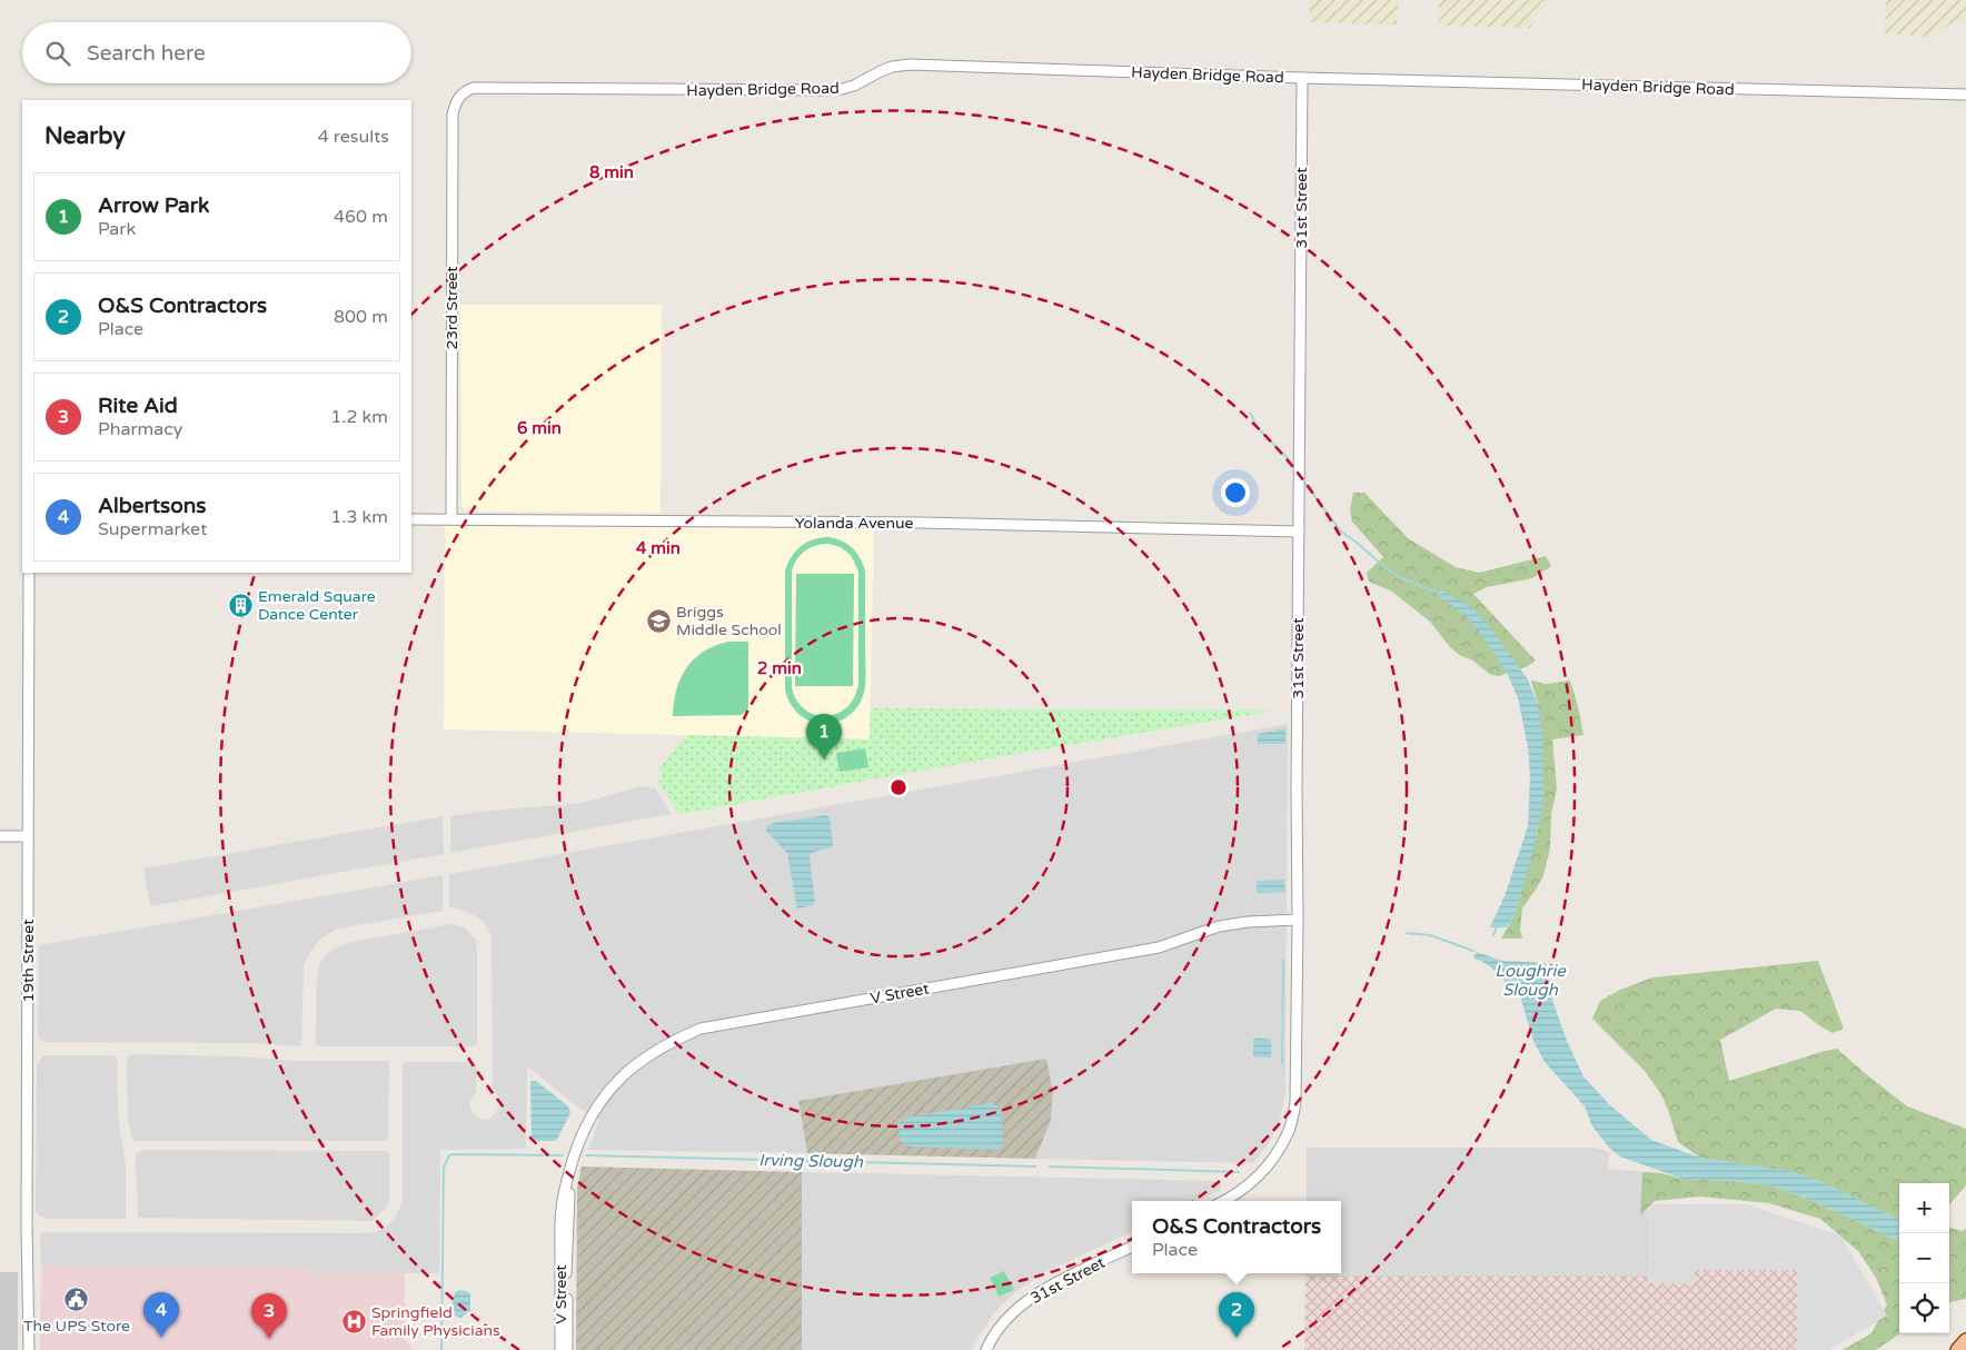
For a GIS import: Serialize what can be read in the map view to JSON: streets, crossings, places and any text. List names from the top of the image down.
{
  "streets": {
    "street": [
      "Hayden Bridge Road",
      "31st Street",
      "23rd Street",
      "Yolanda Avenue",
      "19th Street",
      "V Street"
    ]
  },
  "crossings": [
    ["Hayden Bridge Road", "31st Street"],
    ["Hayden Bridge Road", "23rd Street"],
    ["31st Street", "Yolanda Avenue"],
    ["31st Street", "V Street"],
    ["23rd Street", "Yolanda Avenue"]
  ],
  "water": ["Loughrie Slough", "Irving Slough"],
  "places": {
    "building": ["Emerald Square Dance Center"],
    "school or university": ["Briggs Middle School"],
    "public building": ["The UPS Store"],
    "hospital": ["Springfield Family Physicians"]
  },
  "page": {
    "search": "Search here",
    "heading": ["Nearby", "4 results"],
    "list": [
      {
        "mark": "1",
        "name": "Arrow Park",
        "note": "Park",
        "value": "460 m"
      },
      {
        "mark": "2",
        "name": "O&S Contractors",
        "note": "Place",
        "value": "800 m"
      },
      {
        "mark": "3",
        "name": "Rite Aid",
        "note": "Pharmacy",
        "value": "1.2 km"
      },
      {
        "mark": "4",
        "name": "Albertsons",
        "note": "Supermarket",
        "value": "1.3 km"
      }
    ],
    "pins": [
      "1",
      "2",
      "4",
      "3"
    ],
    "map_buttons": ["+", "−"],
    "popup": ["O&S Contractors", "Place"]
  },
  "rings": [
    "8 min",
    "6 min",
    "4 min",
    "2 min"
  ]
}
